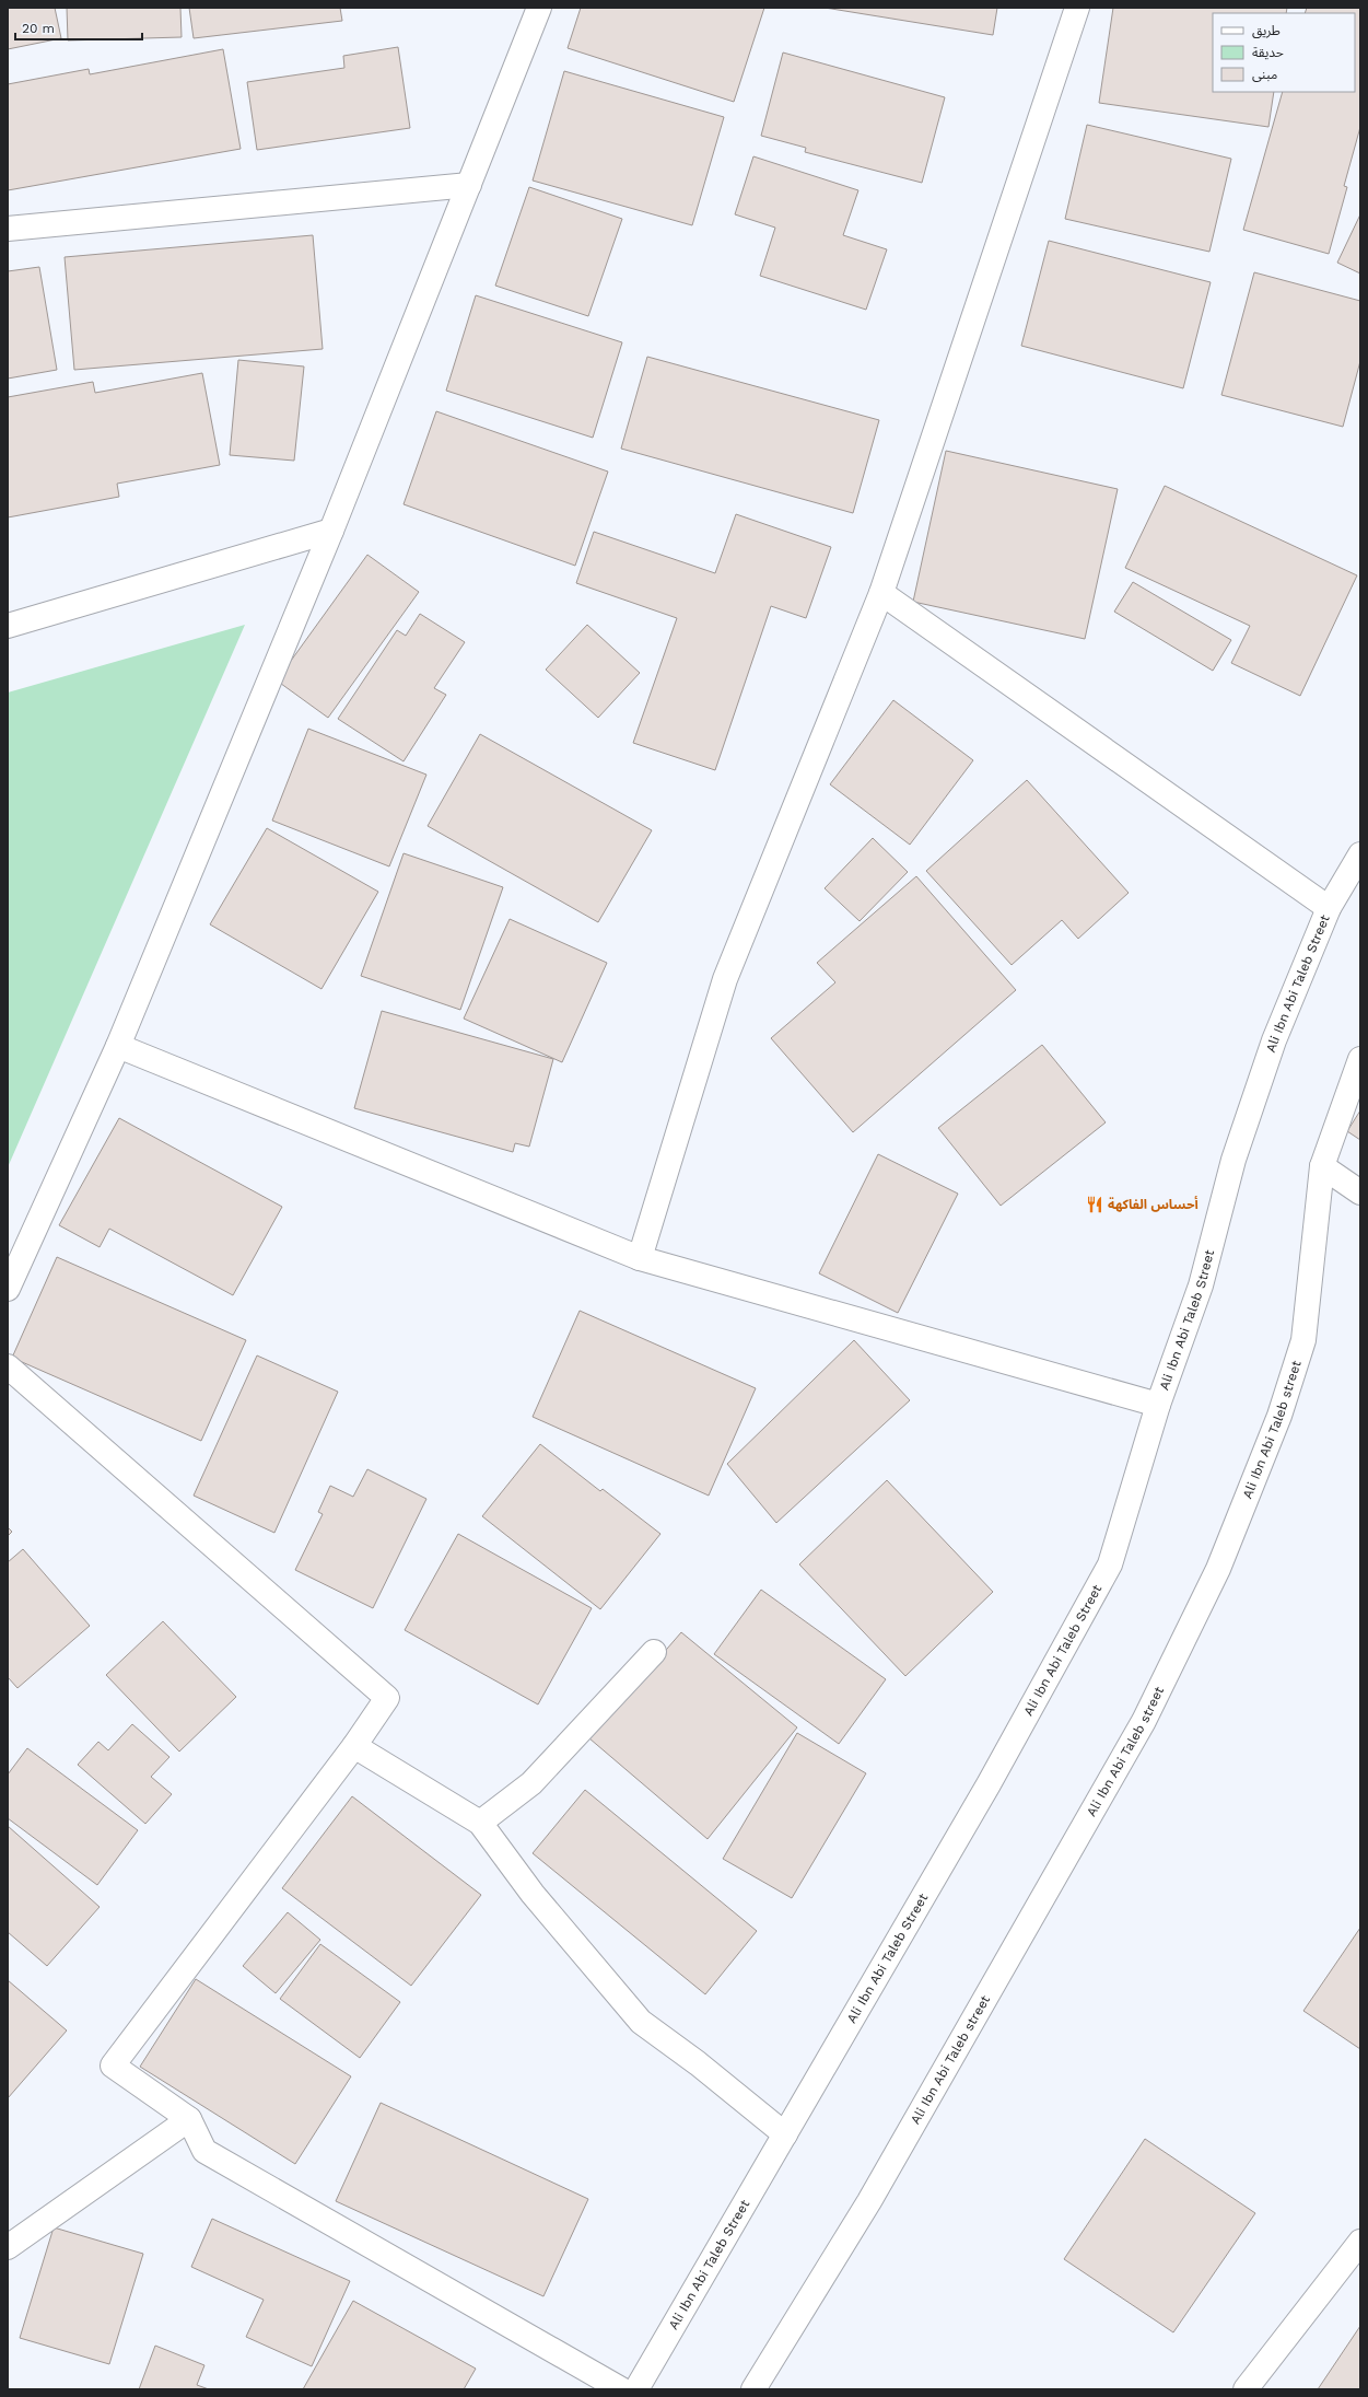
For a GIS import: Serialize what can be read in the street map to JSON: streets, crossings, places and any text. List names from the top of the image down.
{
  "streets": {
    "street": ["Ali Ibn Abi Taleb Street", "Ali Ibn Abi Taleb street"]
  },
  "places": {
    "restaurant": ["أحساس الفاكهة"]
  },
  "legend": ["طريق", "حديقة", "مبنى"],
  "scale_bar": "20 m"
}
